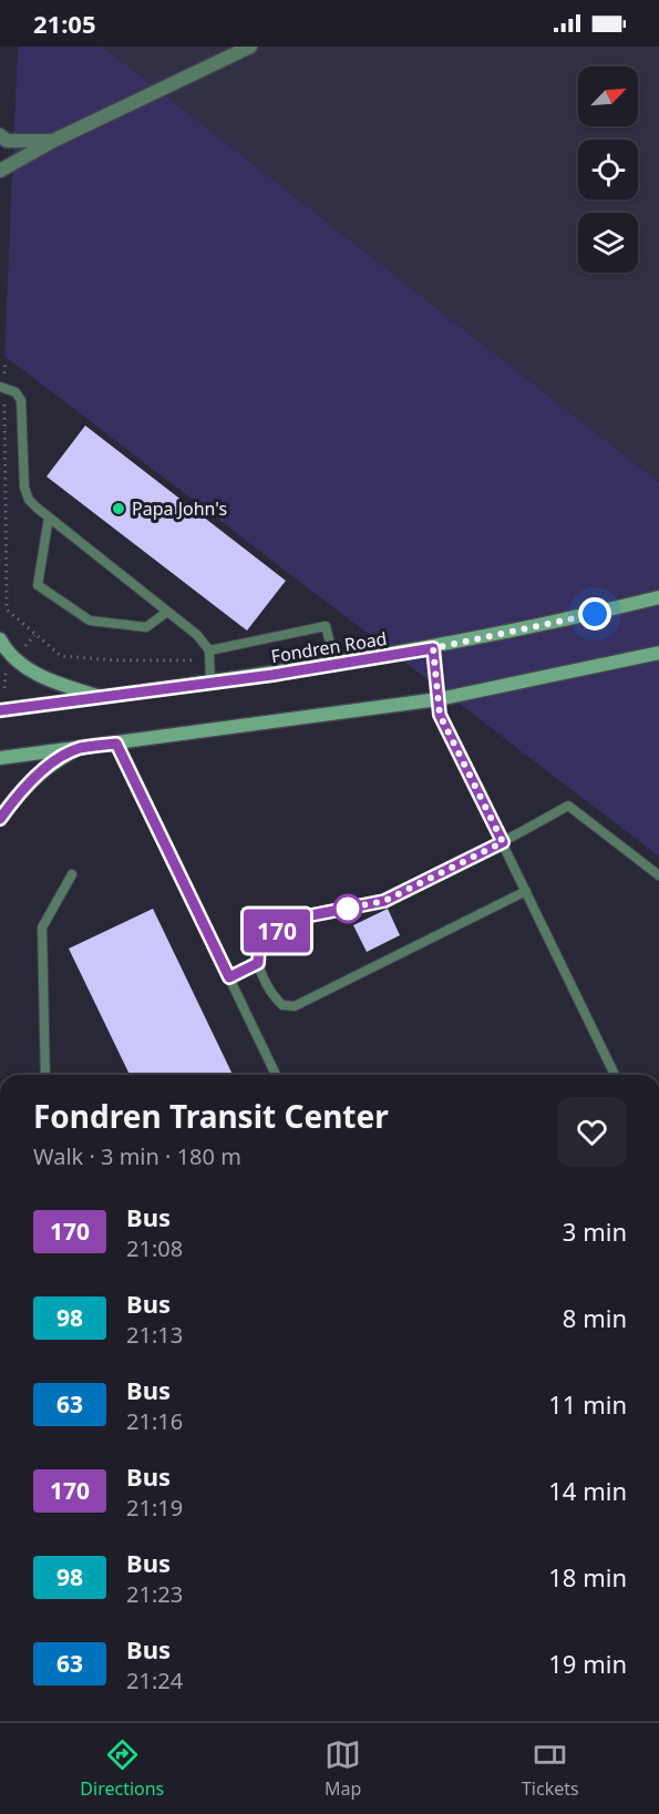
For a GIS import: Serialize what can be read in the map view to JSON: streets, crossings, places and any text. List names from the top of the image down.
{
  "streets": {
    "main road": ["Fondren Road"]
  },
  "places": ["Papa John's"],
  "lines": ["bus line 170"],
  "north": "top right",
  "page": {
    "status": "21:05",
    "on_map": "170",
    "heading": ["Fondren Transit Center", "Walk · 3 min · 180 m"],
    "list": [
      {
        "mark": "170",
        "name": "Bus",
        "note": "21:08",
        "value": "3 min"
      },
      {
        "mark": "98",
        "name": "Bus",
        "note": "21:13",
        "value": "8 min"
      },
      {
        "mark": "63",
        "name": "Bus",
        "note": "21:16",
        "value": "11 min"
      },
      {
        "mark": "170",
        "name": "Bus",
        "note": "21:19",
        "value": "14 min"
      },
      {
        "mark": "98",
        "name": "Bus",
        "note": "21:23",
        "value": "18 min"
      },
      {
        "mark": "63",
        "name": "Bus",
        "note": "21:24",
        "value": "19 min"
      }
    ],
    "tabs": ["Directions", "Map", "Tickets"]
  }
}
